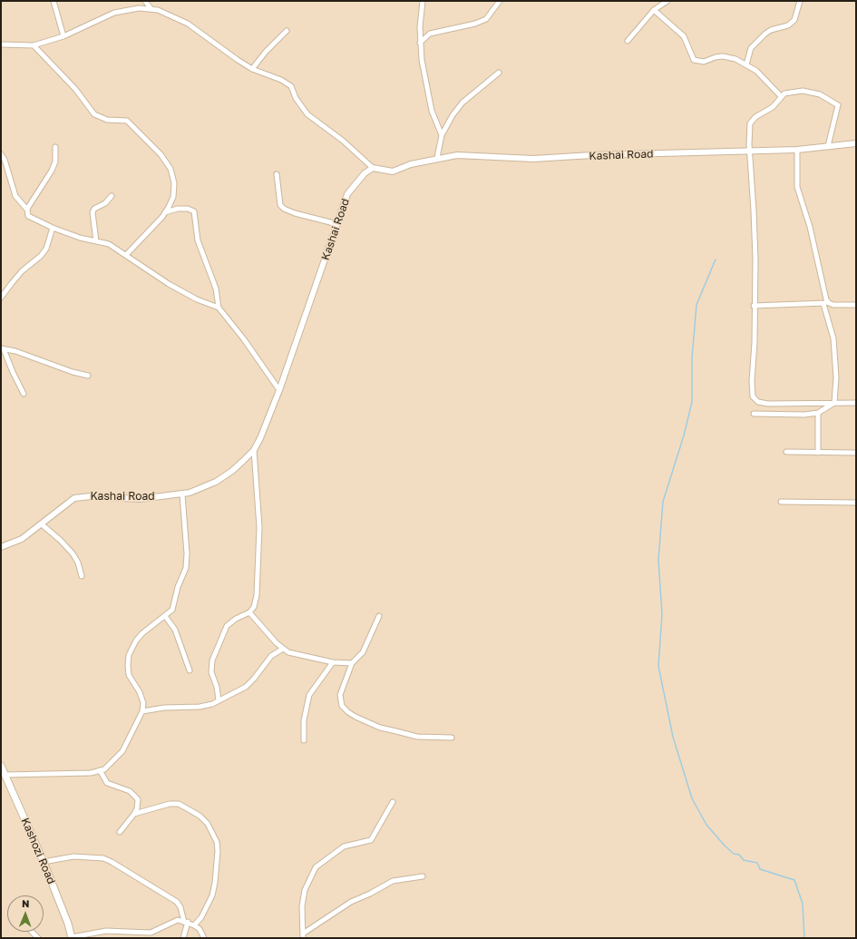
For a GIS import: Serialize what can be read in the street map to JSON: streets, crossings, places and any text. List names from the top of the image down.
{
  "streets": {
    "main road": ["Kashozi Road"],
    "street": ["Kashai Road"]
  },
  "north": "top"
}
